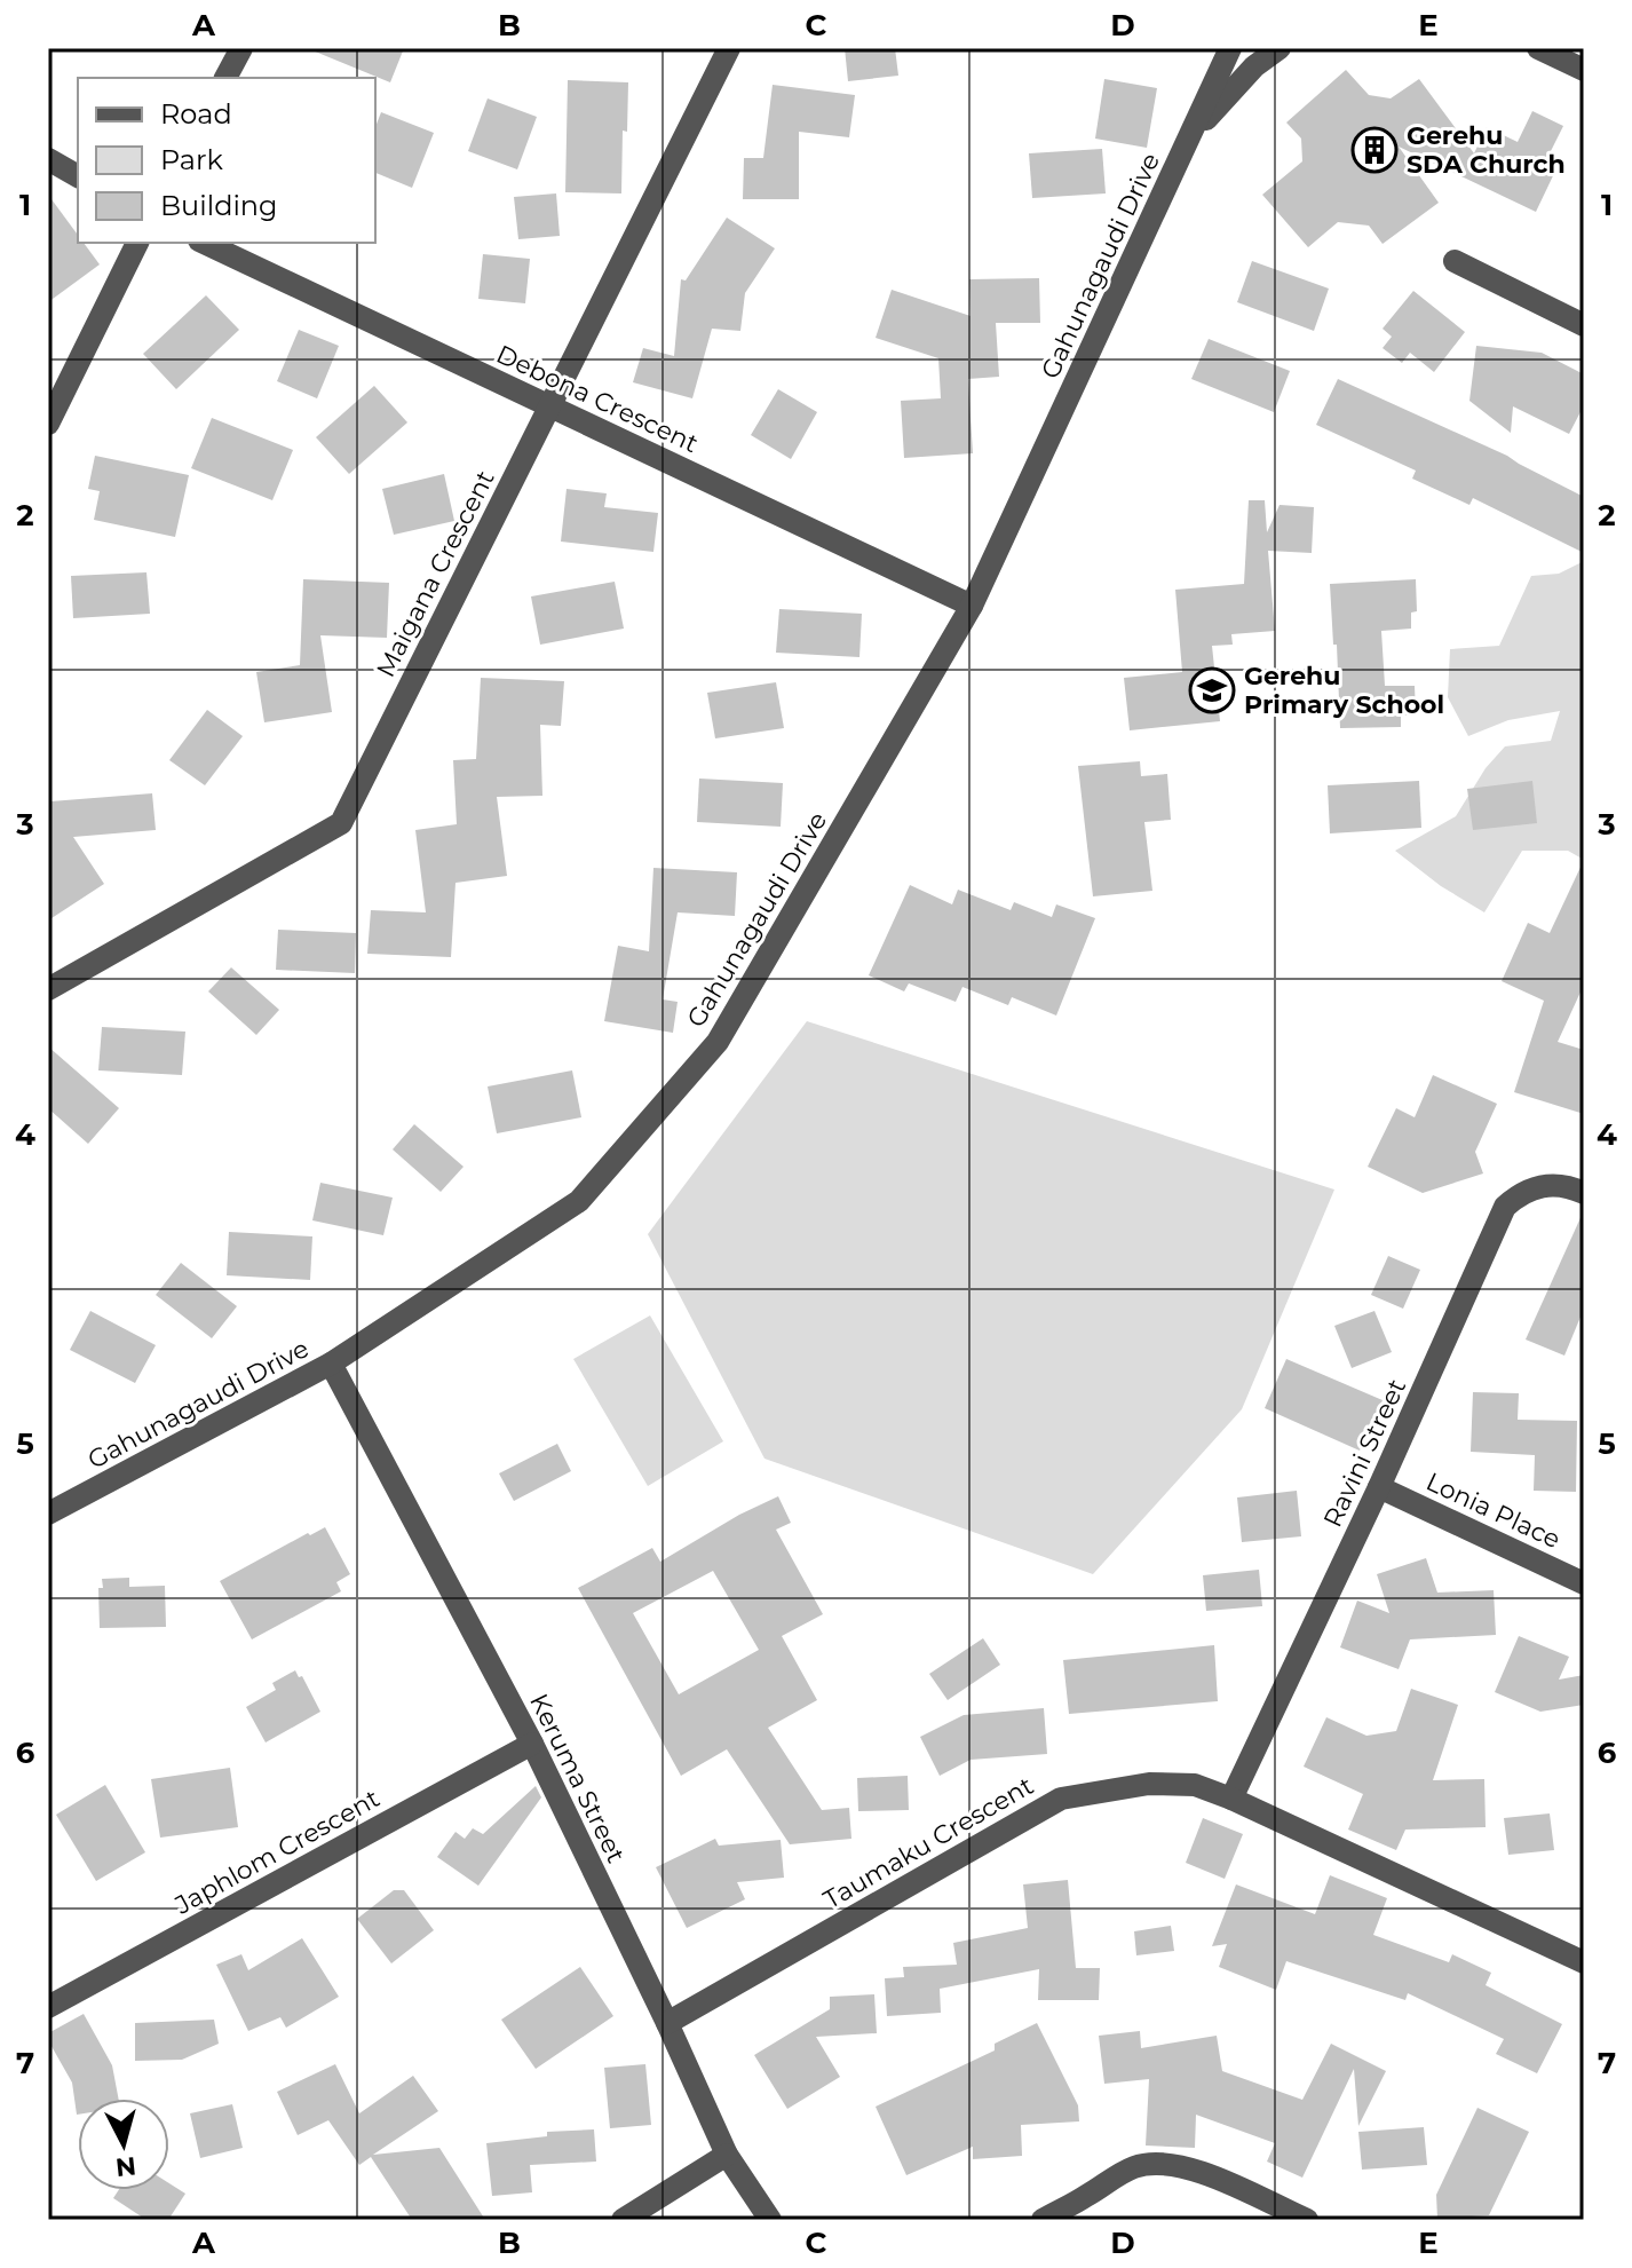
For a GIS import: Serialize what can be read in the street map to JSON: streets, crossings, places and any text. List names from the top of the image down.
{
  "streets": {
    "street": [
      "Gahunagaudi Drive",
      "Debona Crescent",
      "Maigana Crescent",
      "Ravini Street",
      "Lonia Place",
      "Keruma Street",
      "Taumaku Crescent",
      "Japhlom Crescent"
    ]
  },
  "crossings": [
    ["Gahunagaudi Drive", "Debona Crescent"],
    ["Gahunagaudi Drive", "Keruma Street"],
    ["Debona Crescent", "Maigana Crescent"],
    ["Ravini Street", "Lonia Place"],
    ["Ravini Street", "Taumaku Crescent"],
    ["Keruma Street", "Taumaku Crescent"],
    ["Keruma Street", "Japhlom Crescent"]
  ],
  "places": {
    "building": ["Gerehu SDA Church"],
    "school or university": ["Gerehu Primary School"]
  },
  "legend": ["Road", "Park", "Building"],
  "north": "bottom",
  "grid": {
    "columns": [
      "A",
      "B",
      "C",
      "D",
      "E"
    ],
    "rows": [
      "1",
      "2",
      "3",
      "4",
      "5",
      "6",
      "7"
    ]
  }
}
